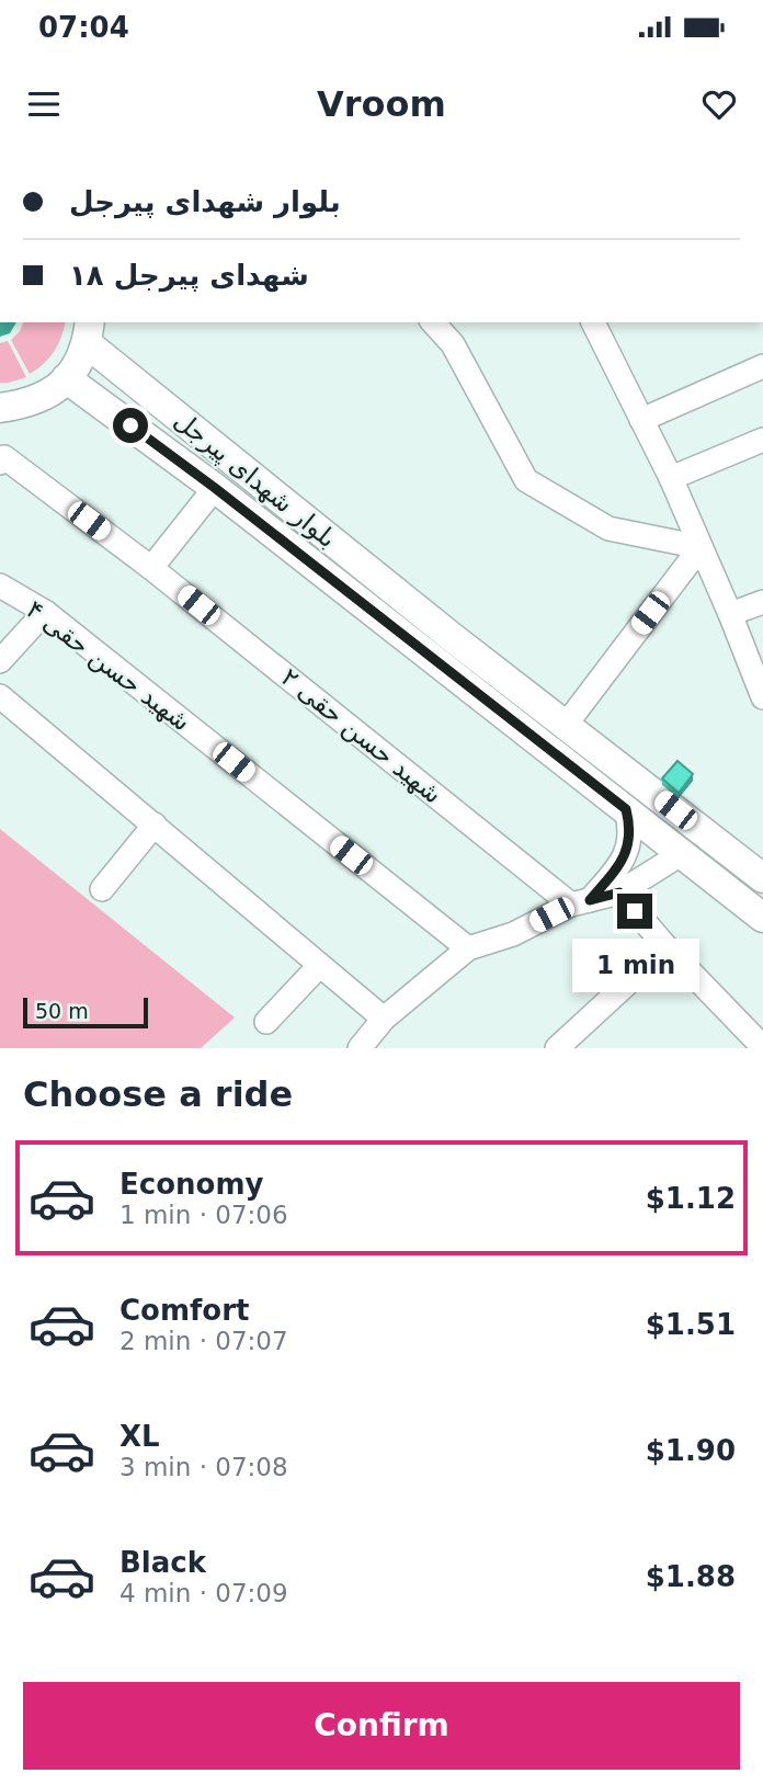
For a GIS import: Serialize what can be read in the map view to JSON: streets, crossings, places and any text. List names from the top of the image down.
{
  "streets": {
    "main road": ["بلوار شهدای پیرجل"],
    "street": ["شهید حسن حقی ۴", "شهید حسن حقی ۲"]
  },
  "scale_bar": "50 m",
  "page": {
    "status": "07:04",
    "header": "Vroom",
    "banner": ["بلوار شهدای پیرجل", "شهدای پیرجل ۱۸"],
    "bubble": "1 min",
    "scale": "50 m",
    "heading": "Choose a ride",
    "list": [
      {
        "name": "Economy",
        "note": "1 min · 07:06",
        "value": "$1.12"
      },
      {
        "name": "Comfort",
        "note": "2 min · 07:07",
        "value": "$1.51"
      },
      {
        "name": "XL",
        "note": "3 min · 07:08",
        "value": "$1.90"
      },
      {
        "name": "Black",
        "note": "4 min · 07:09",
        "value": "$1.88"
      }
    ],
    "buttons": "Confirm"
  }
}
